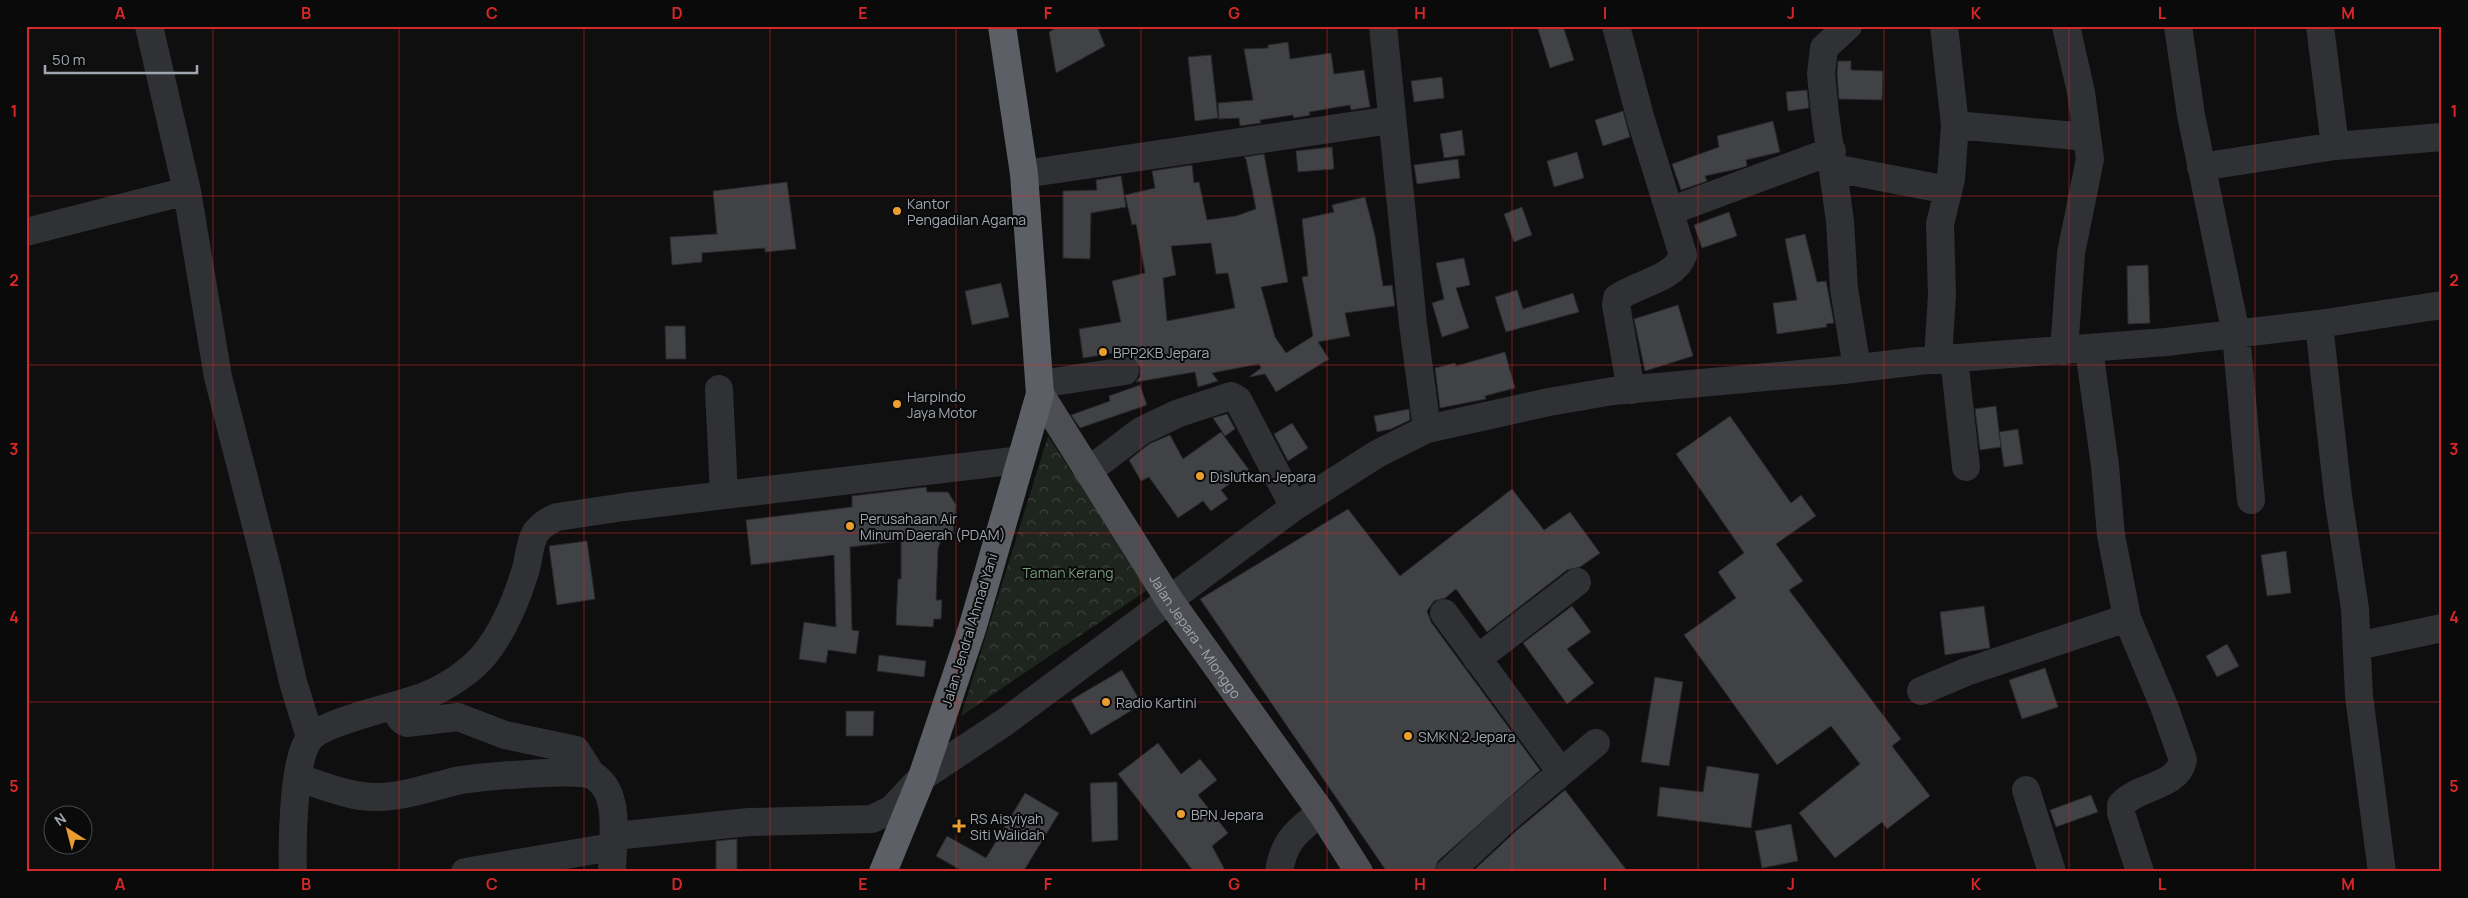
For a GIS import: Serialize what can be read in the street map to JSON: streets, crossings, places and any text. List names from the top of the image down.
{
  "streets": {
    "highway": ["Jalan Jendral Ahmad Yani"],
    "main road": ["Jalan Jepara - Mlonggo"]
  },
  "crossings": [
    ["Jalan Jendral Ahmad Yani", "Jalan Jepara - Mlonggo"]
  ],
  "parks": ["Taman Kerang"],
  "places": {
    "other": [
      "Kantor Pengadilan Agama",
      "BPP2KB Jepara",
      "Harpindo Jaya Motor",
      "Dislutkan Jepara",
      "Perusahaan Air Minum Daerah (PDAM)",
      "Radio Kartini",
      "SMK N 2 Jepara",
      "BPN Jepara"
    ],
    "health": ["RS Aisyiyah Siti Walidah"]
  },
  "scale_bar": "50 m",
  "north": "top left",
  "grid": {
    "columns": [
      "A",
      "B",
      "C",
      "D",
      "E",
      "F",
      "G",
      "H",
      "I",
      "J",
      "K",
      "L",
      "M"
    ],
    "rows": [
      "1",
      "2",
      "3",
      "4",
      "5"
    ]
  }
}
